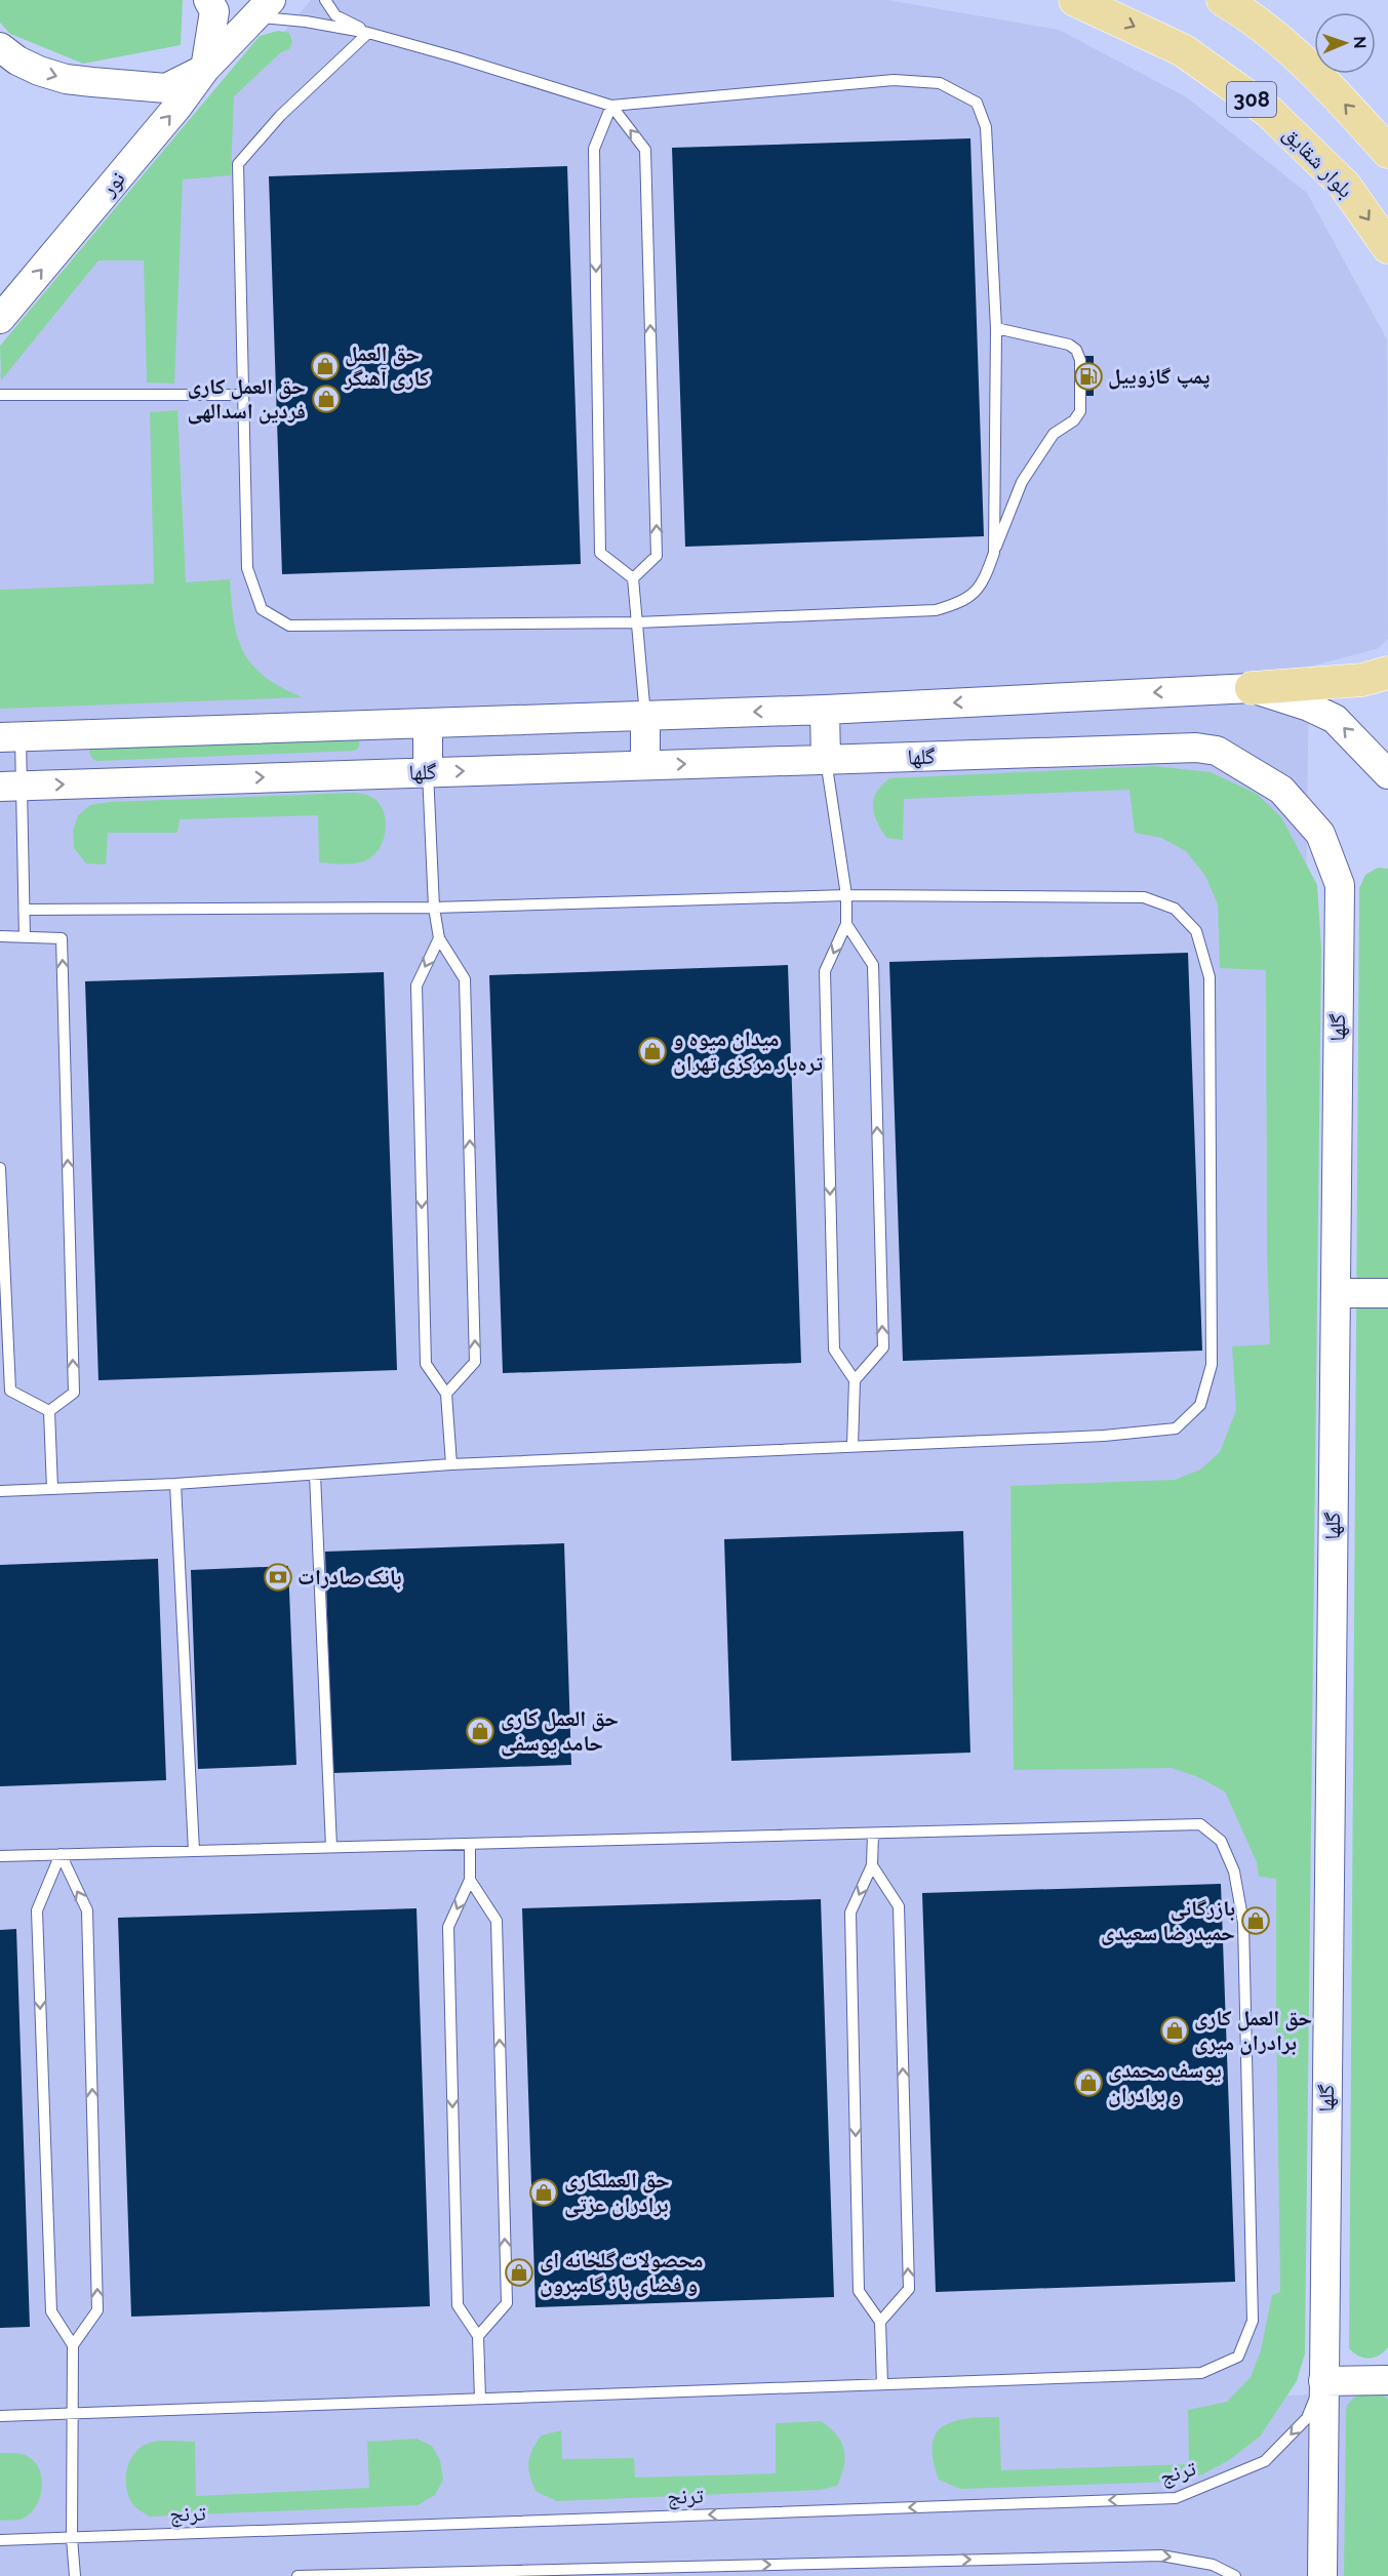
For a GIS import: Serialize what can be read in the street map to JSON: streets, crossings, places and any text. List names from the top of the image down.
{
  "streets": {
    "main road": ["308", "بلوار شقایق"],
    "street": ["نور", "گلها"],
    "lane": ["ترنج"]
  },
  "crossings": [
    ["گلها", "ترنج"]
  ],
  "one_way": ["نور"],
  "places": {
    "shop": [
      "حق العمل کاری آهنگر",
      "حق العمل کاری فردین اسدالهی",
      "میدان میوه و تره‌بار مرکزی تهران",
      "حق العمل کاری حامد یوسفی",
      "بازرگانی حمیدرضا سعیدی",
      "حق العمل کاری برادران میری",
      "یوسف محمدی و برادران",
      "حق العملکاری برادران عزتی",
      "محصولات گلخانه ای و فضای باز گامبرون"
    ],
    "fuel station": ["پمپ گازوییل"],
    "bank": ["بانک صادرات"]
  },
  "north": "right"
}
